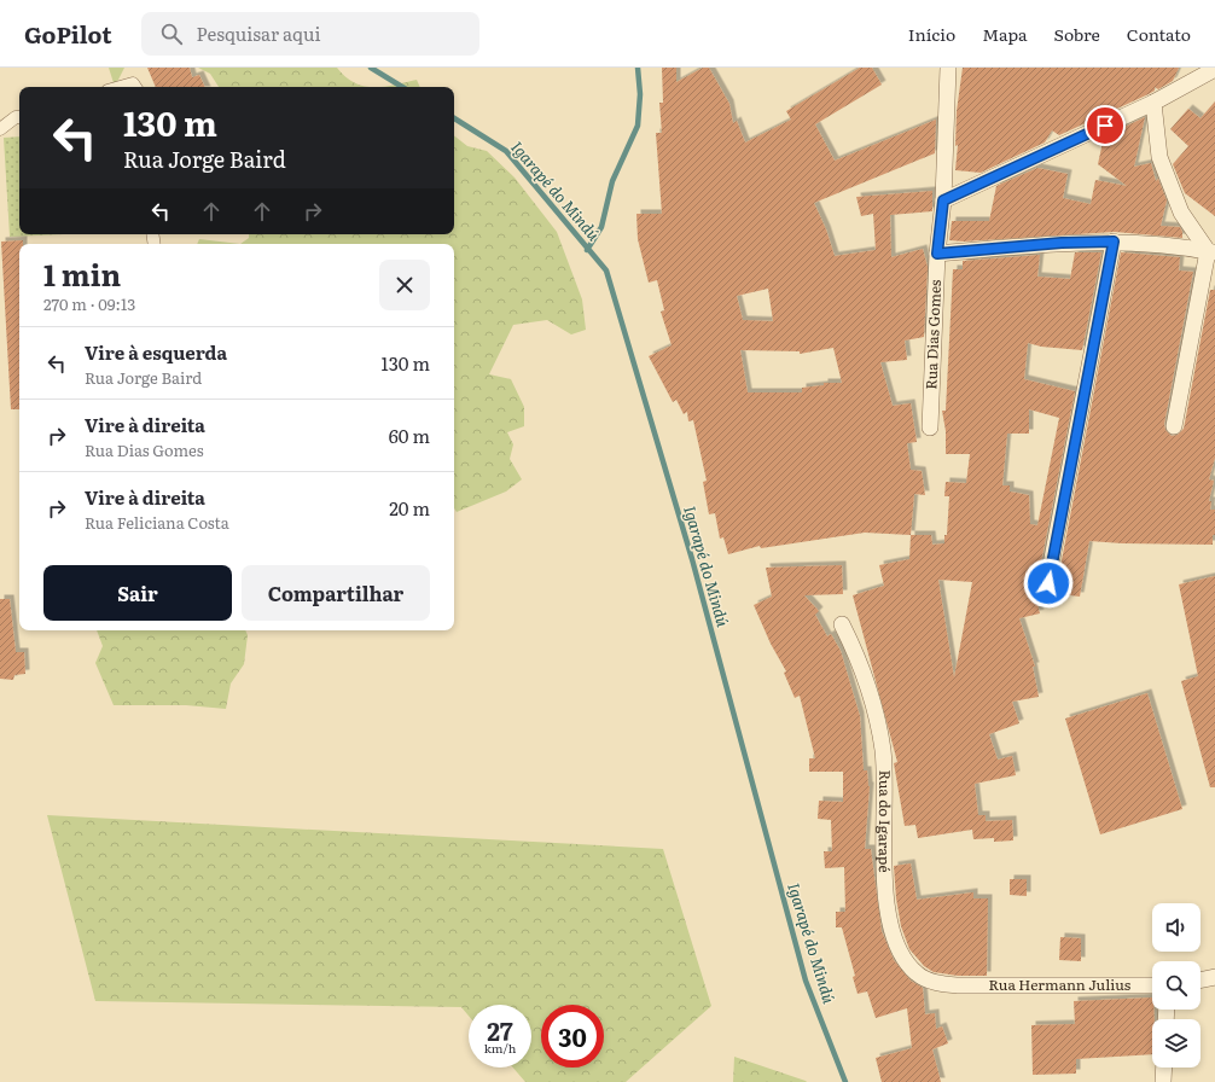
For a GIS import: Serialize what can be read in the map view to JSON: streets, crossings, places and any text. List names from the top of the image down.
{
  "streets": {
    "street": ["Rua Dias Gomes", "Rua do Igarapé", "Rua Hermann Julius"]
  },
  "crossings": [
    ["Rua do Igarapé", "Rua Hermann Julius"]
  ],
  "water": ["Igarapé do Mindú"],
  "page": {
    "header": "GoPilot",
    "search": "Pesquisar aqui",
    "nav": [
      "Início",
      "Mapa",
      "Sobre",
      "Contato"
    ],
    "turn": ["130 m", "Rua Jorge Baird"],
    "heading": ["1 min", "270 m · 09:13"],
    "list": [
      {
        "name": "Vire à esquerda",
        "note": "Rua Jorge Baird",
        "value": "130 m"
      },
      {
        "name": "Vire à direita",
        "note": "Rua Dias Gomes",
        "value": "60 m"
      },
      {
        "name": "Vire à direita",
        "note": "Rua Feliciana Costa",
        "value": "20 m"
      }
    ],
    "buttons": ["Sair", "Compartilhar"],
    "speed": "27 km/h",
    "limit": "30"
  }
}
